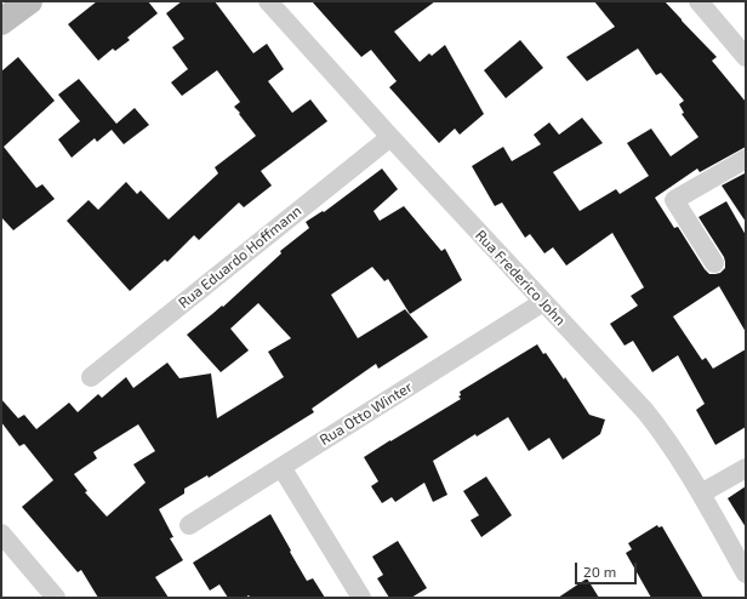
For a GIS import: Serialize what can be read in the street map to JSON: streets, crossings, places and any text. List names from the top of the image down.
{
  "streets": {
    "street": ["Rua Eduardo Hoffmann", "Rua Frederico John", "Rua Otto Winter"]
  },
  "crossings": [
    ["Rua Eduardo Hoffmann", "Rua Frederico John"],
    ["Rua Frederico John", "Rua Otto Winter"]
  ],
  "scale_bar": "20 m"
}
